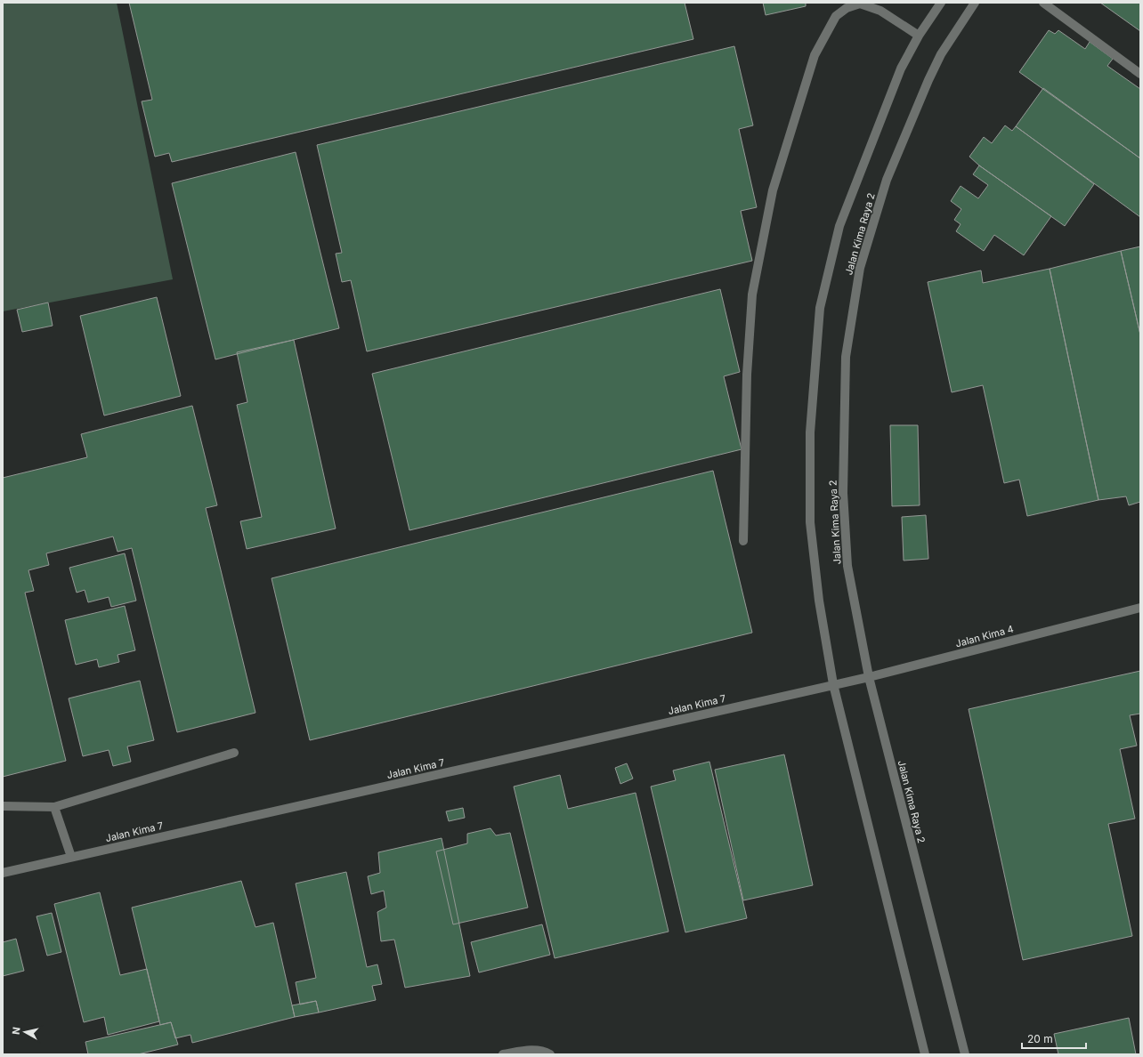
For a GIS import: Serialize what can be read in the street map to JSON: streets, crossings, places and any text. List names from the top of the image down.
{
  "streets": {
    "street": ["Jalan Kima Raya 2", "Jalan Kima 4", "Jalan Kima 7"]
  },
  "crossings": [
    ["Jalan Kima Raya 2", "Jalan Kima 4"],
    ["Jalan Kima Raya 2", "Jalan Kima 7"],
    ["Jalan Kima 4", "Jalan Kima 7"]
  ],
  "scale_bar": "20 m",
  "north": "left"
}
